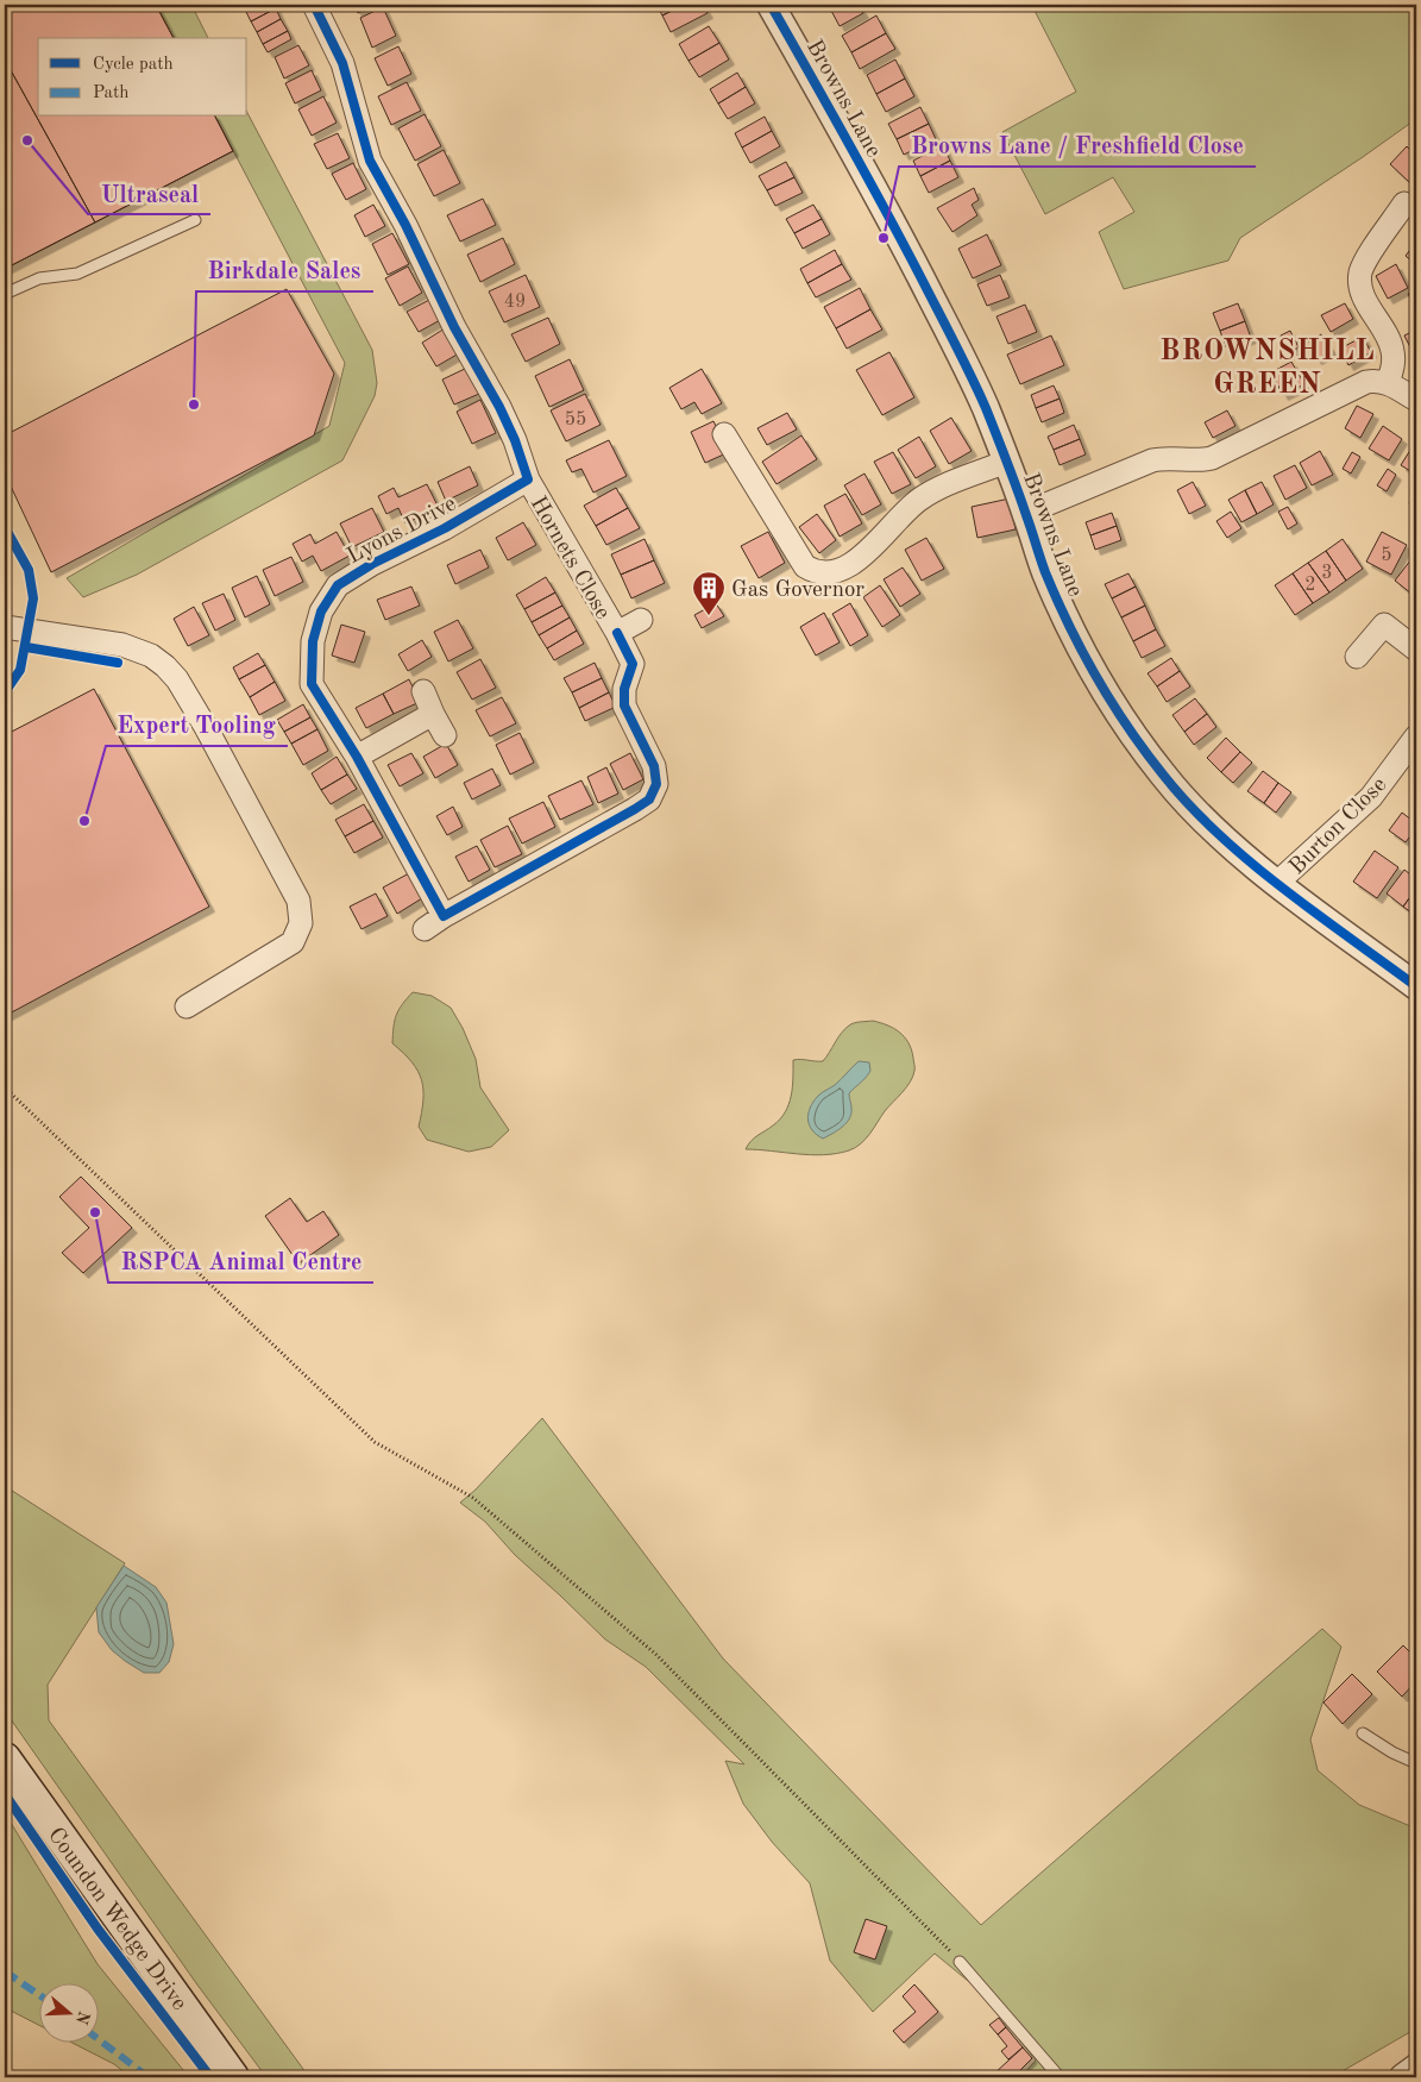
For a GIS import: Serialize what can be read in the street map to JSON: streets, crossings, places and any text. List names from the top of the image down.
{
  "streets": {
    "main road": ["Coundon Wedge Drive"],
    "street": [
      "Browns Lane",
      "Lyons Drive",
      "Hornets Close",
      "Burton Close"
    ]
  },
  "crossings": [
    ["Browns Lane", "Burton Close"],
    ["Lyons Drive", "Hornets Close"]
  ],
  "districts": ["BROWNSHILL GREEN"],
  "places": {
    "other": [
      "Ultraseal",
      "Browns Lane / Freshfield Close",
      "Birkdale Sales",
      "Expert Tooling",
      "RSPCA Animal Centre"
    ],
    "building": ["Gas Governor"]
  },
  "house_numbers": [
    "49",
    "55",
    "5",
    "3",
    "2"
  ],
  "legend": ["Cycle path", "Path"],
  "north": "right"
}
